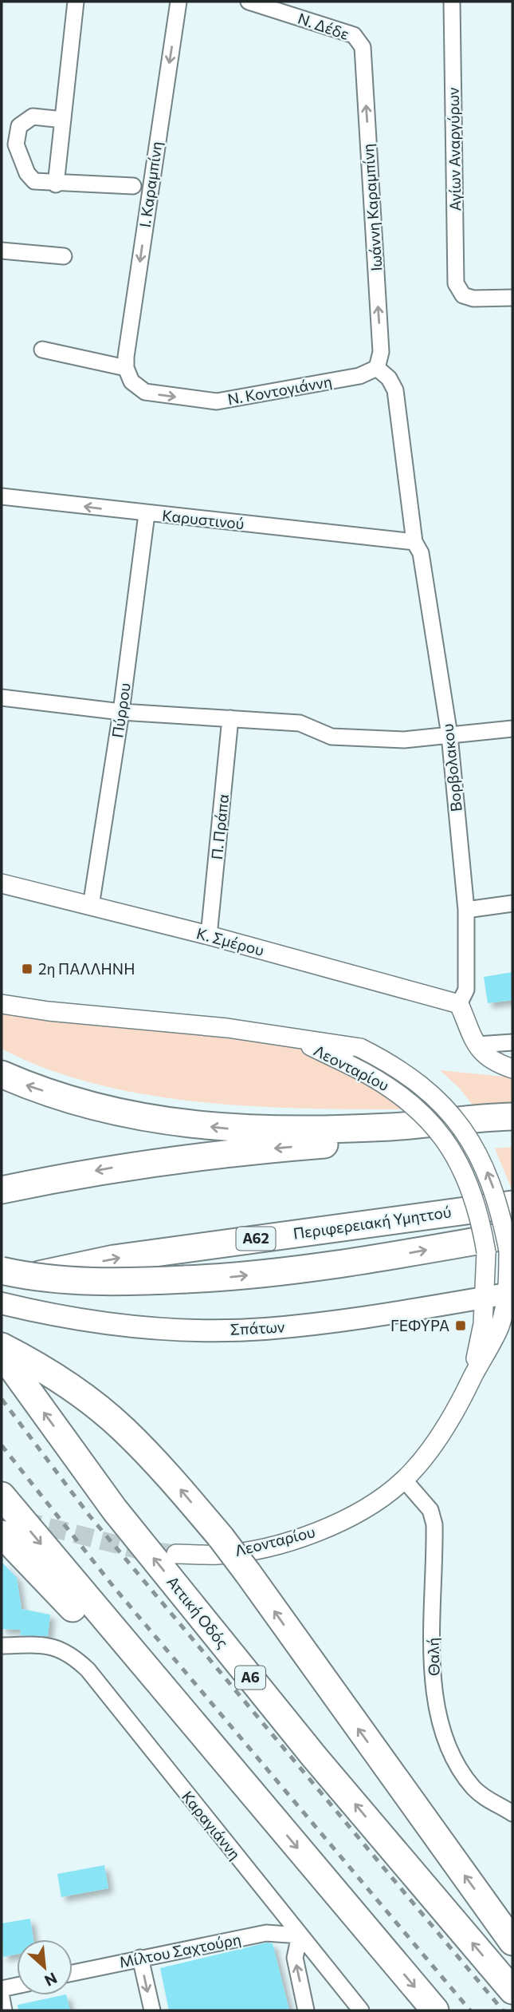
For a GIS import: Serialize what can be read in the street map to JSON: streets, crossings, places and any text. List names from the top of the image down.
{
  "streets": {
    "highway": [
      "Περιφερειακή Υμηττού",
      "Α62",
      "Αττική Οδός",
      "Α6"
    ],
    "main road": ["Σπάτων"],
    "street": [
      "Ν. Δέδε",
      "Αγίων Αναργύρων",
      "Ι. Καραμπίνη",
      "Ιωάννη Καραμπίνη",
      "Ν. Koντογιάννη",
      "Καρυστινού",
      "Πύρρου",
      "Βορβολακου",
      "Π. Πράπα",
      "Κ. Σμέρου",
      "Λεονταρίου",
      "Θαλή",
      "Καραγιάννη",
      "Μίλτου Σαχτούρη"
    ]
  },
  "crossings": [
    ["Ν. Δέδε", "Ιωάννη Καραμπίνη"],
    ["Ι. Καραμπίνη", "Ν. Koντογιάννη"],
    ["Ιωάννη Καραμπίνη", "Ν. Koντογιάννη"],
    ["Ιωάννη Καραμπίνη", "Βορβολακου"],
    ["Ν. Koντογιάννη", "Βορβολακου"],
    ["Καρυστινού", "Πύρρου"],
    ["Καρυστινού", "Βορβολακου"],
    ["Πύρρου", "Κ. Σμέρου"],
    ["Βορβολακου", "Κ. Σμέρου"],
    ["Π. Πράπα", "Κ. Σμέρου"],
    ["Λεονταρίου", "Σπάτων"],
    ["Λεονταρίου", "Θαλή"],
    ["Καραγιάννη", "Μίλτου Σαχτούρη"]
  ],
  "one_way": ["Ιωάννη Καραμπίνη", "Ν. Koντογιάννη", "Καρυστινού"],
  "places": {
    "transit": ["2η ΠΑΛΛΗΝΗ", "ΓΕΦΥΡΑ"]
  },
  "north": "bottom right"
}
